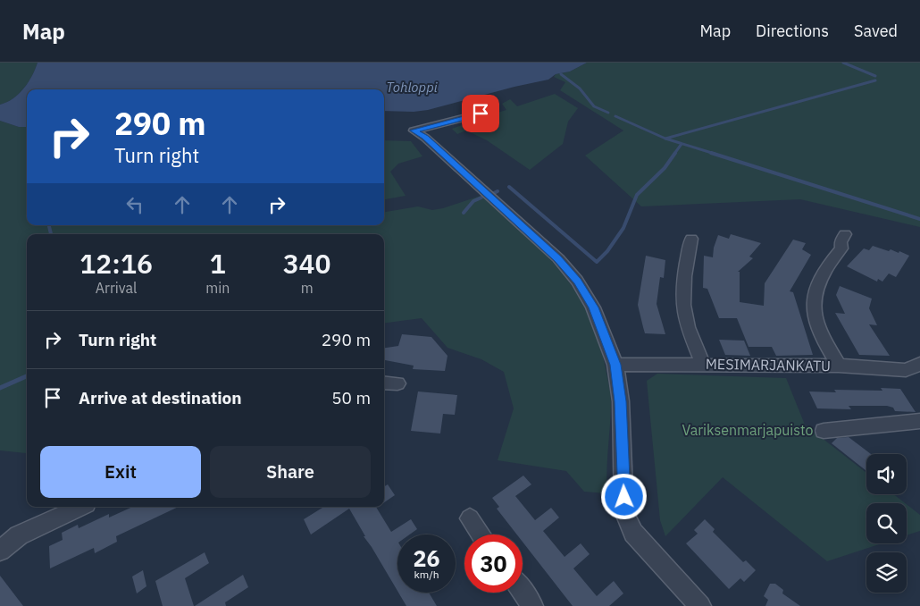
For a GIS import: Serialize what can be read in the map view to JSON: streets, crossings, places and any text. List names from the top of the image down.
{
  "streets": {
    "street": ["MESIMARJANKATU"]
  },
  "water": ["Tohloppi"],
  "parks": ["Variksenmarjapuisto"],
  "page": {
    "header": "Map",
    "nav": ["Map", "Directions", "Saved"],
    "turn": ["290 m", "Turn right"],
    "eta": [
      "12:16",
      "Arrival",
      "1",
      "min",
      "340",
      "m"
    ],
    "list": [
      {
        "name": "Turn right",
        "value": "290 m"
      },
      {
        "name": "Arrive at destination",
        "value": "50 m"
      }
    ],
    "buttons": ["Exit", "Share"],
    "speed": "26 km/h",
    "limit": "30"
  }
}
